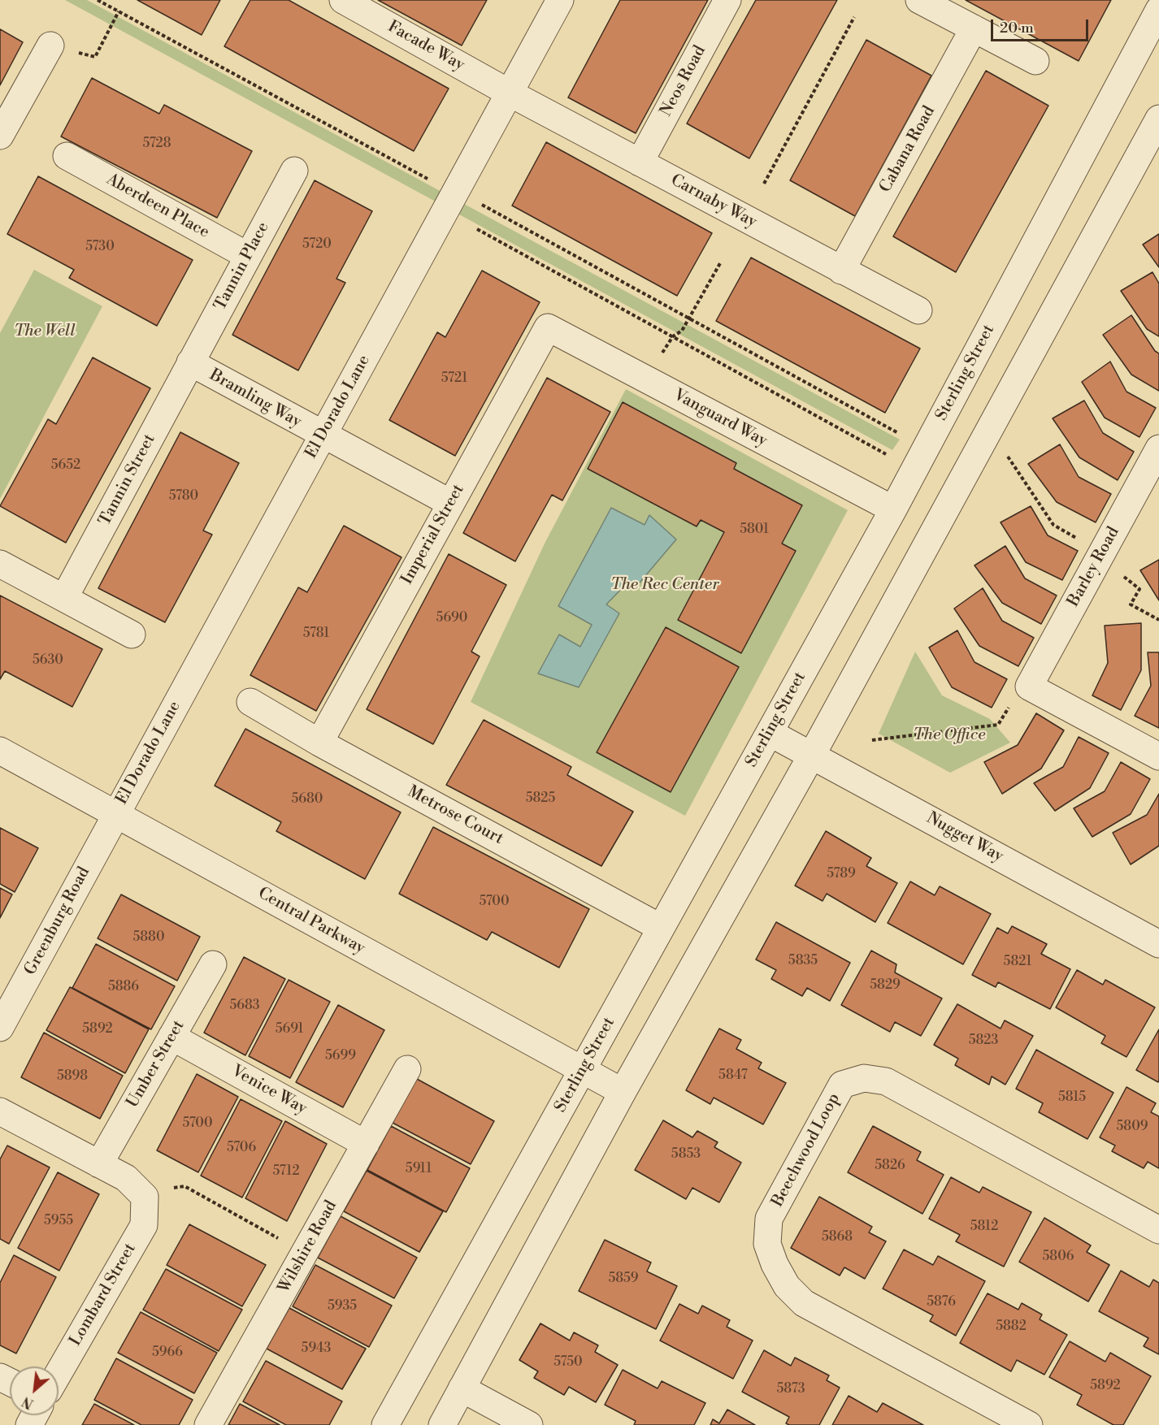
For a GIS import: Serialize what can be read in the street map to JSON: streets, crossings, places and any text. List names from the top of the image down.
{
  "streets": {
    "street": [
      "Facade Way",
      "Neos Road",
      "Cabana Road",
      "Carnaby Way",
      "Aberdeen Place",
      "Tannin Place",
      "Sterling Street",
      "Bramling Way",
      "El Dorado Lane",
      "Vanguard Way",
      "Tannin Street",
      "Imperial Street",
      "Barley Road",
      "Metrose Court",
      "Nugget Way",
      "Greenburg Road",
      "Central Parkway",
      "Umber Street",
      "Venice Way",
      "Beechwood Loop",
      "Wilshire Road",
      "Lombard Street"
    ]
  },
  "crossings": [
    ["Facade Way", "Carnaby Way"],
    ["Facade Way", "El Dorado Lane"],
    ["Neos Road", "Carnaby Way"],
    ["Cabana Road", "Carnaby Way"],
    ["Carnaby Way", "El Dorado Lane"],
    ["Aberdeen Place", "Tannin Place"],
    ["Tannin Place", "Bramling Way"],
    ["Tannin Place", "Tannin Street"],
    ["Sterling Street", "Vanguard Way"],
    ["Sterling Street", "Metrose Court"],
    ["Sterling Street", "Nugget Way"],
    ["Sterling Street", "Central Parkway"],
    ["Bramling Way", "El Dorado Lane"],
    ["Bramling Way", "Tannin Street"],
    ["Bramling Way", "Imperial Street"],
    ["El Dorado Lane", "Greenburg Road"],
    ["El Dorado Lane", "Central Parkway"],
    ["Vanguard Way", "Imperial Street"],
    ["Imperial Street", "Metrose Court"],
    ["Greenburg Road", "Central Parkway"],
    ["Umber Street", "Venice Way"],
    ["Venice Way", "Wilshire Road"]
  ],
  "parks": ["The Well", "The Rec Center", "The Office"],
  "house_numbers": [
    "5728",
    "5720",
    "5730",
    "5721",
    "5652",
    "5780",
    "5801",
    "5690",
    "5781",
    "5630",
    "5825",
    "5680",
    "5789",
    "5700",
    "5880",
    "5835",
    "5821",
    "5829",
    "5886",
    "5683",
    "5892",
    "5691",
    "5823",
    "5699",
    "5847",
    "5898",
    "5815",
    "5700",
    "5809",
    "5706",
    "5853",
    "5826",
    "5911",
    "5712",
    "5955",
    "5812",
    "5868",
    "5806",
    "5859",
    "5876",
    "5935",
    "5882",
    "5943",
    "5966",
    "5750",
    "5892",
    "5873"
  ],
  "scale_bar": "20 m",
  "north": "bottom left"
}
